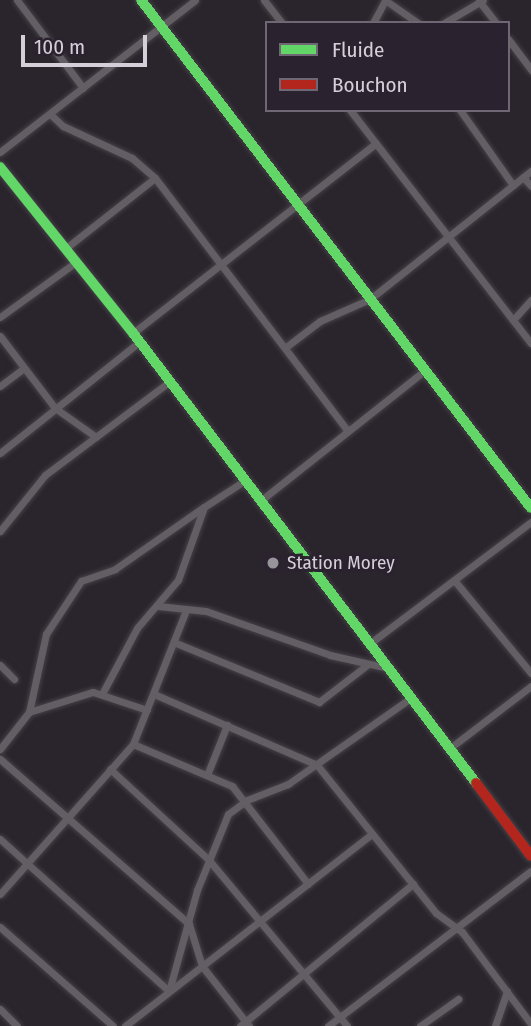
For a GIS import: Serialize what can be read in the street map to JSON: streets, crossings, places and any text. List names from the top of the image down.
{
  "places": ["Station Morey"],
  "legend": ["Fluide", "Bouchon"],
  "scale_bar": "100 m"
}
